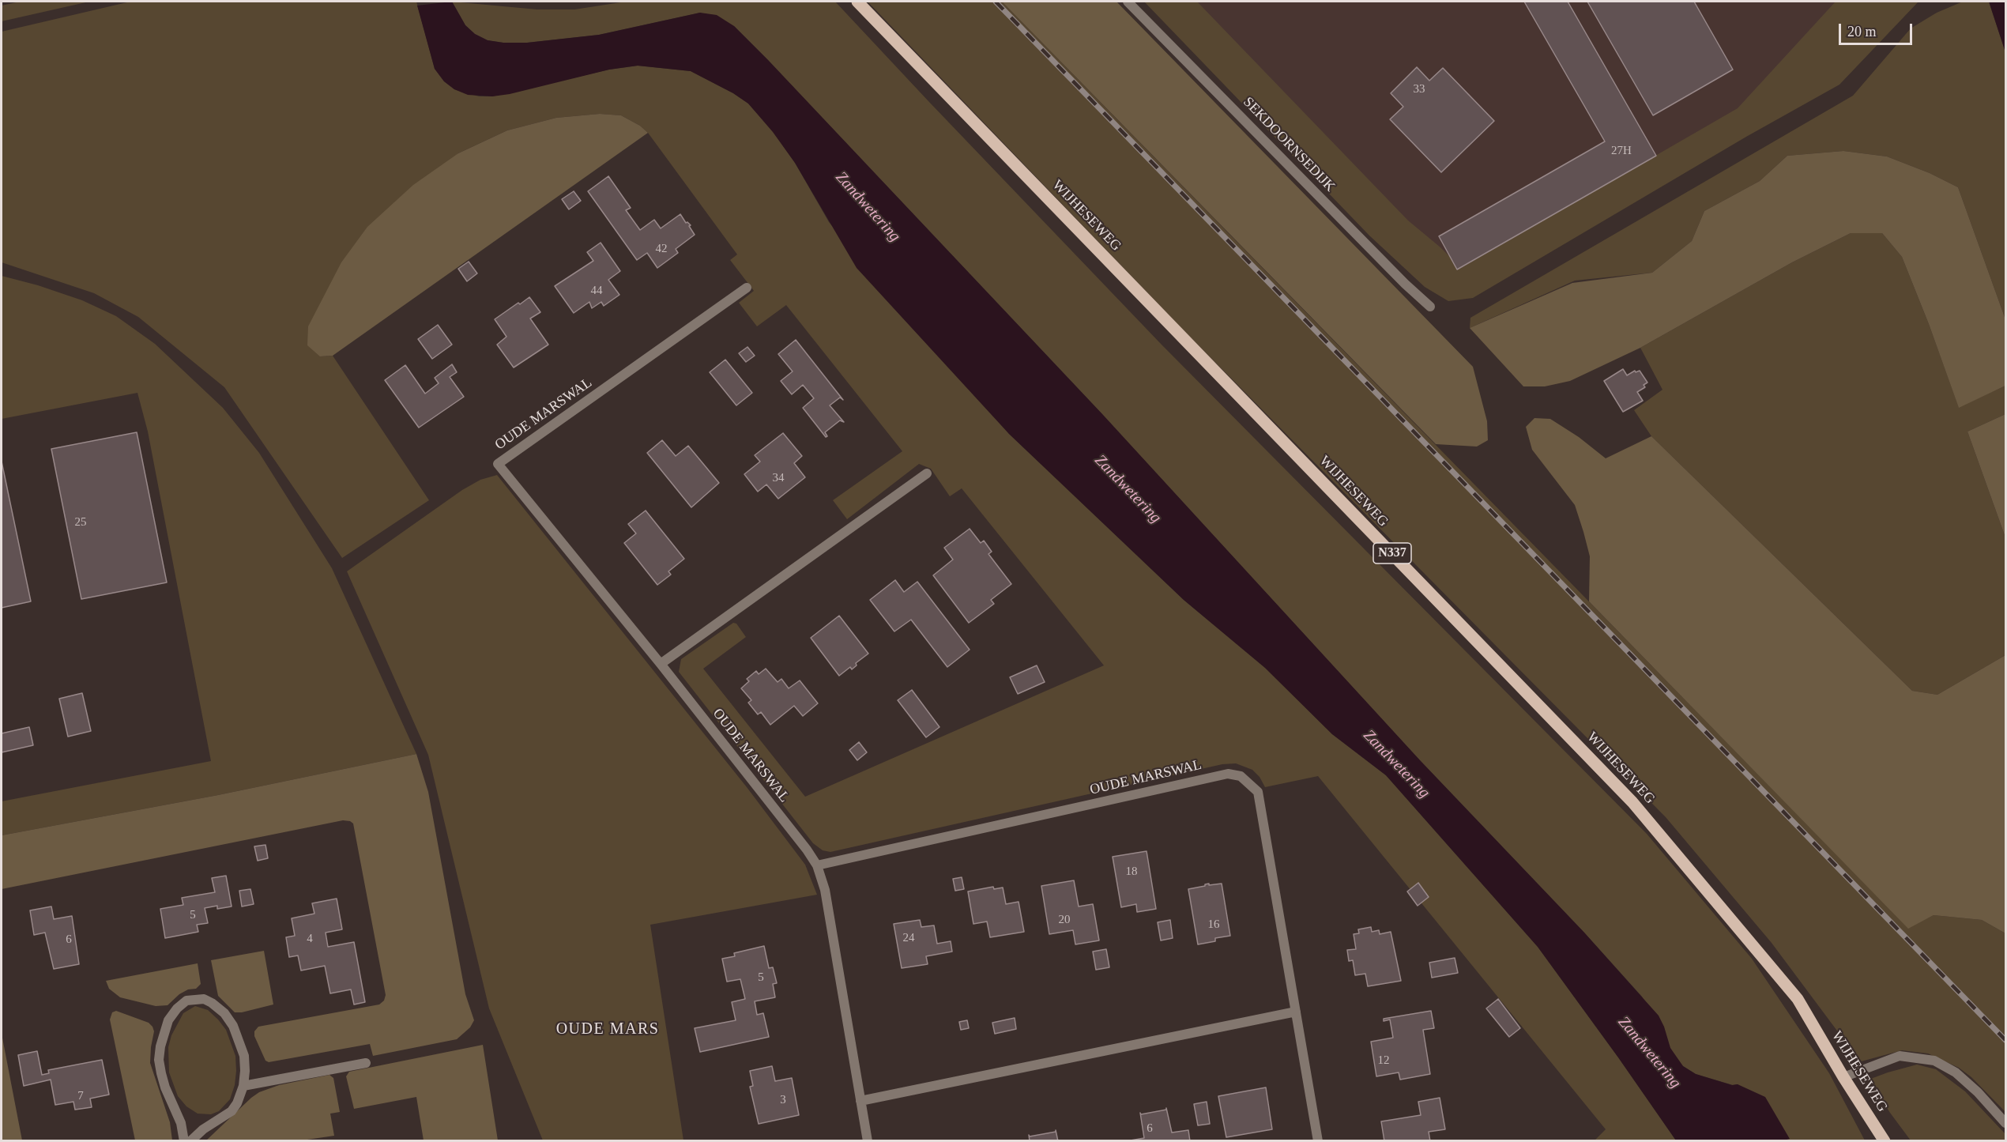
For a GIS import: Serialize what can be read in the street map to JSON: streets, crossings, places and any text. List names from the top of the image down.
{
  "streets": {
    "main road": ["WIJHESEWEG", "N337"],
    "street": ["SEKDOORNSEDIJK", "OUDE MARSWAL"]
  },
  "districts": ["OUDE MARS"],
  "water": ["Zandwetering"],
  "house_numbers": [
    "33",
    "27H",
    "42",
    "44",
    "34",
    "25",
    "18",
    "5",
    "20",
    "16",
    "24",
    "4",
    "6",
    "5",
    "12",
    "7",
    "3",
    "6"
  ],
  "scale_bar": "20 m"
}
